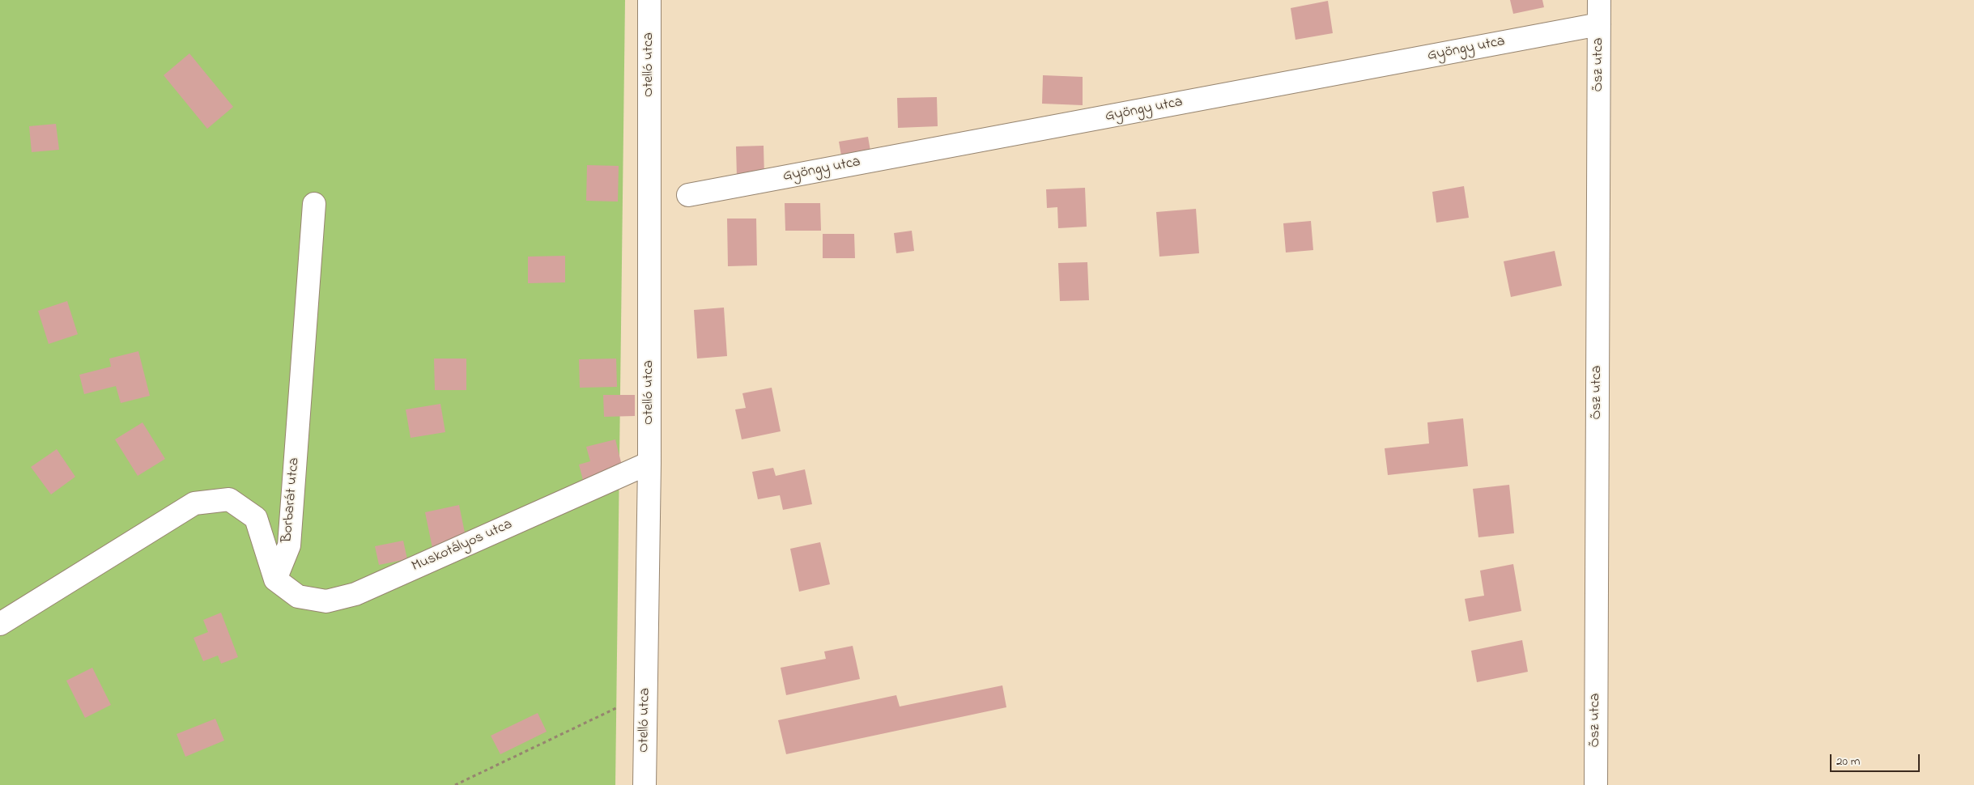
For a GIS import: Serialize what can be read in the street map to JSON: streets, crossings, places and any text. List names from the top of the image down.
{
  "streets": {
    "street": [
      "Gyöngy utca",
      "Otelló utca",
      "Ősz utca",
      "Borbarát utca",
      "Muskotályos utca"
    ]
  },
  "crossings": [
    ["Gyöngy utca", "Ősz utca"],
    ["Otelló utca", "Muskotályos utca"],
    ["Borbarát utca", "Muskotályos utca"]
  ],
  "scale_bar": "20 m"
}
